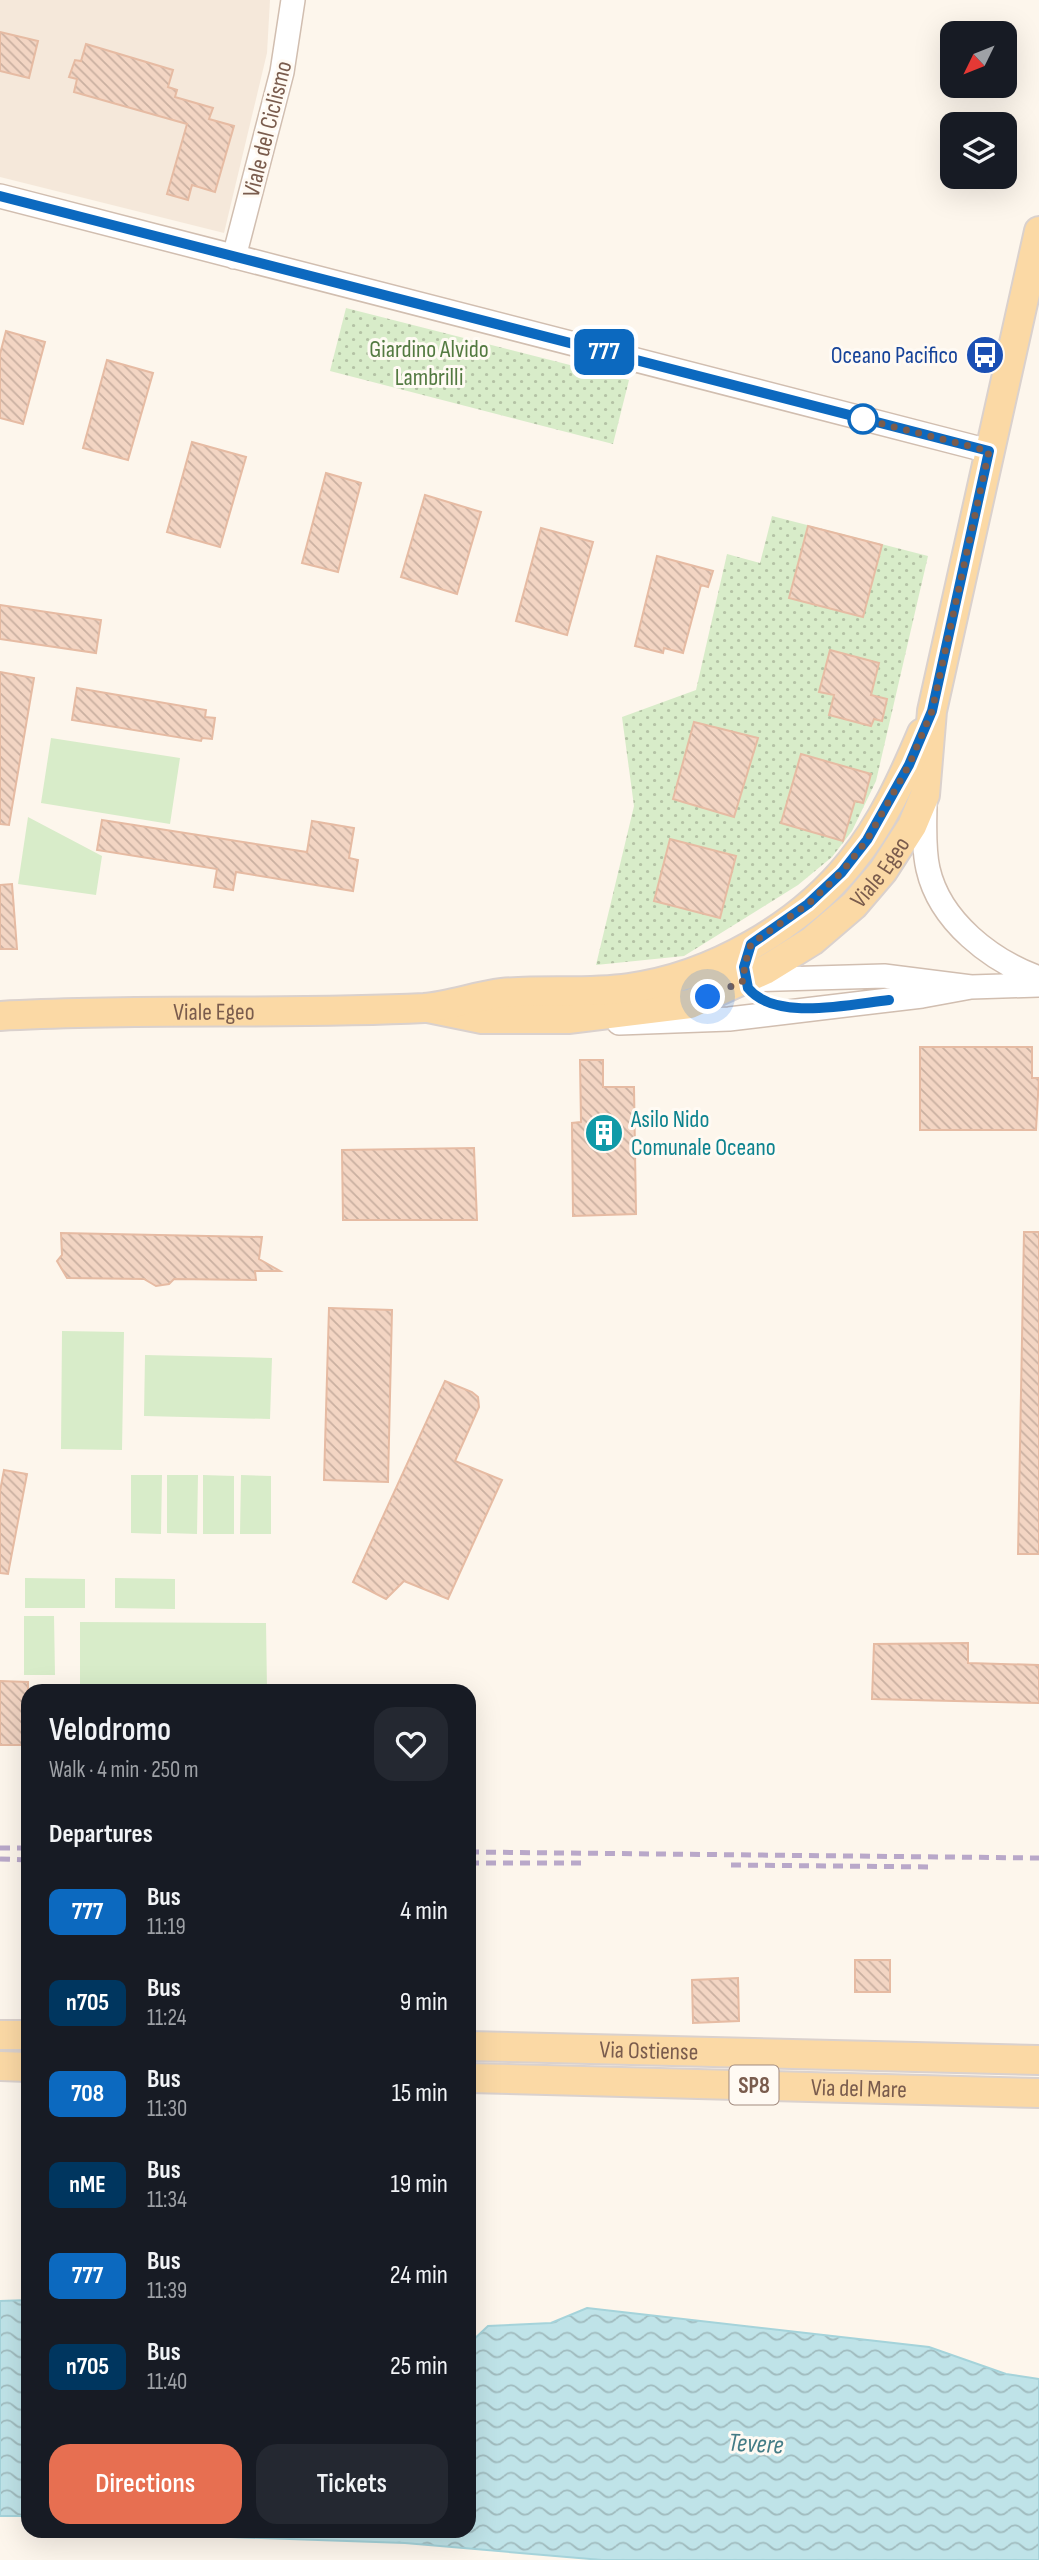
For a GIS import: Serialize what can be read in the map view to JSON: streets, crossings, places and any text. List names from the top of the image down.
{
  "streets": {
    "main road": [
      "Viale Egeo",
      "Via Ostiense",
      "SP8",
      "Via del Mare"
    ],
    "street": ["Viale del Ciclismo"]
  },
  "water": ["Tevere"],
  "parks": ["Giardino Alvido Lambrilli"],
  "places": {
    "bus stop": ["Oceano Pacifico"],
    "building": ["Asilo Nido Comunale Oceano"]
  },
  "lines": ["bus line 777"],
  "north": "bottom left",
  "page": {
    "on_map": "777",
    "heading": [
      ["Velodromo", "Walk · 4 min · 250 m"],
      "Departures"
    ],
    "list": [
      {
        "mark": "777",
        "name": "Bus",
        "note": "11:19",
        "value": "4 min"
      },
      {
        "mark": "n705",
        "name": "Bus",
        "note": "11:24",
        "value": "9 min"
      },
      {
        "mark": "708",
        "name": "Bus",
        "note": "11:30",
        "value": "15 min"
      },
      {
        "mark": "nME",
        "name": "Bus",
        "note": "11:34",
        "value": "19 min"
      },
      {
        "mark": "777",
        "name": "Bus",
        "note": "11:39",
        "value": "24 min"
      },
      {
        "mark": "n705",
        "name": "Bus",
        "note": "11:40",
        "value": "25 min"
      }
    ],
    "buttons": ["Directions", "Tickets"]
  }
}
